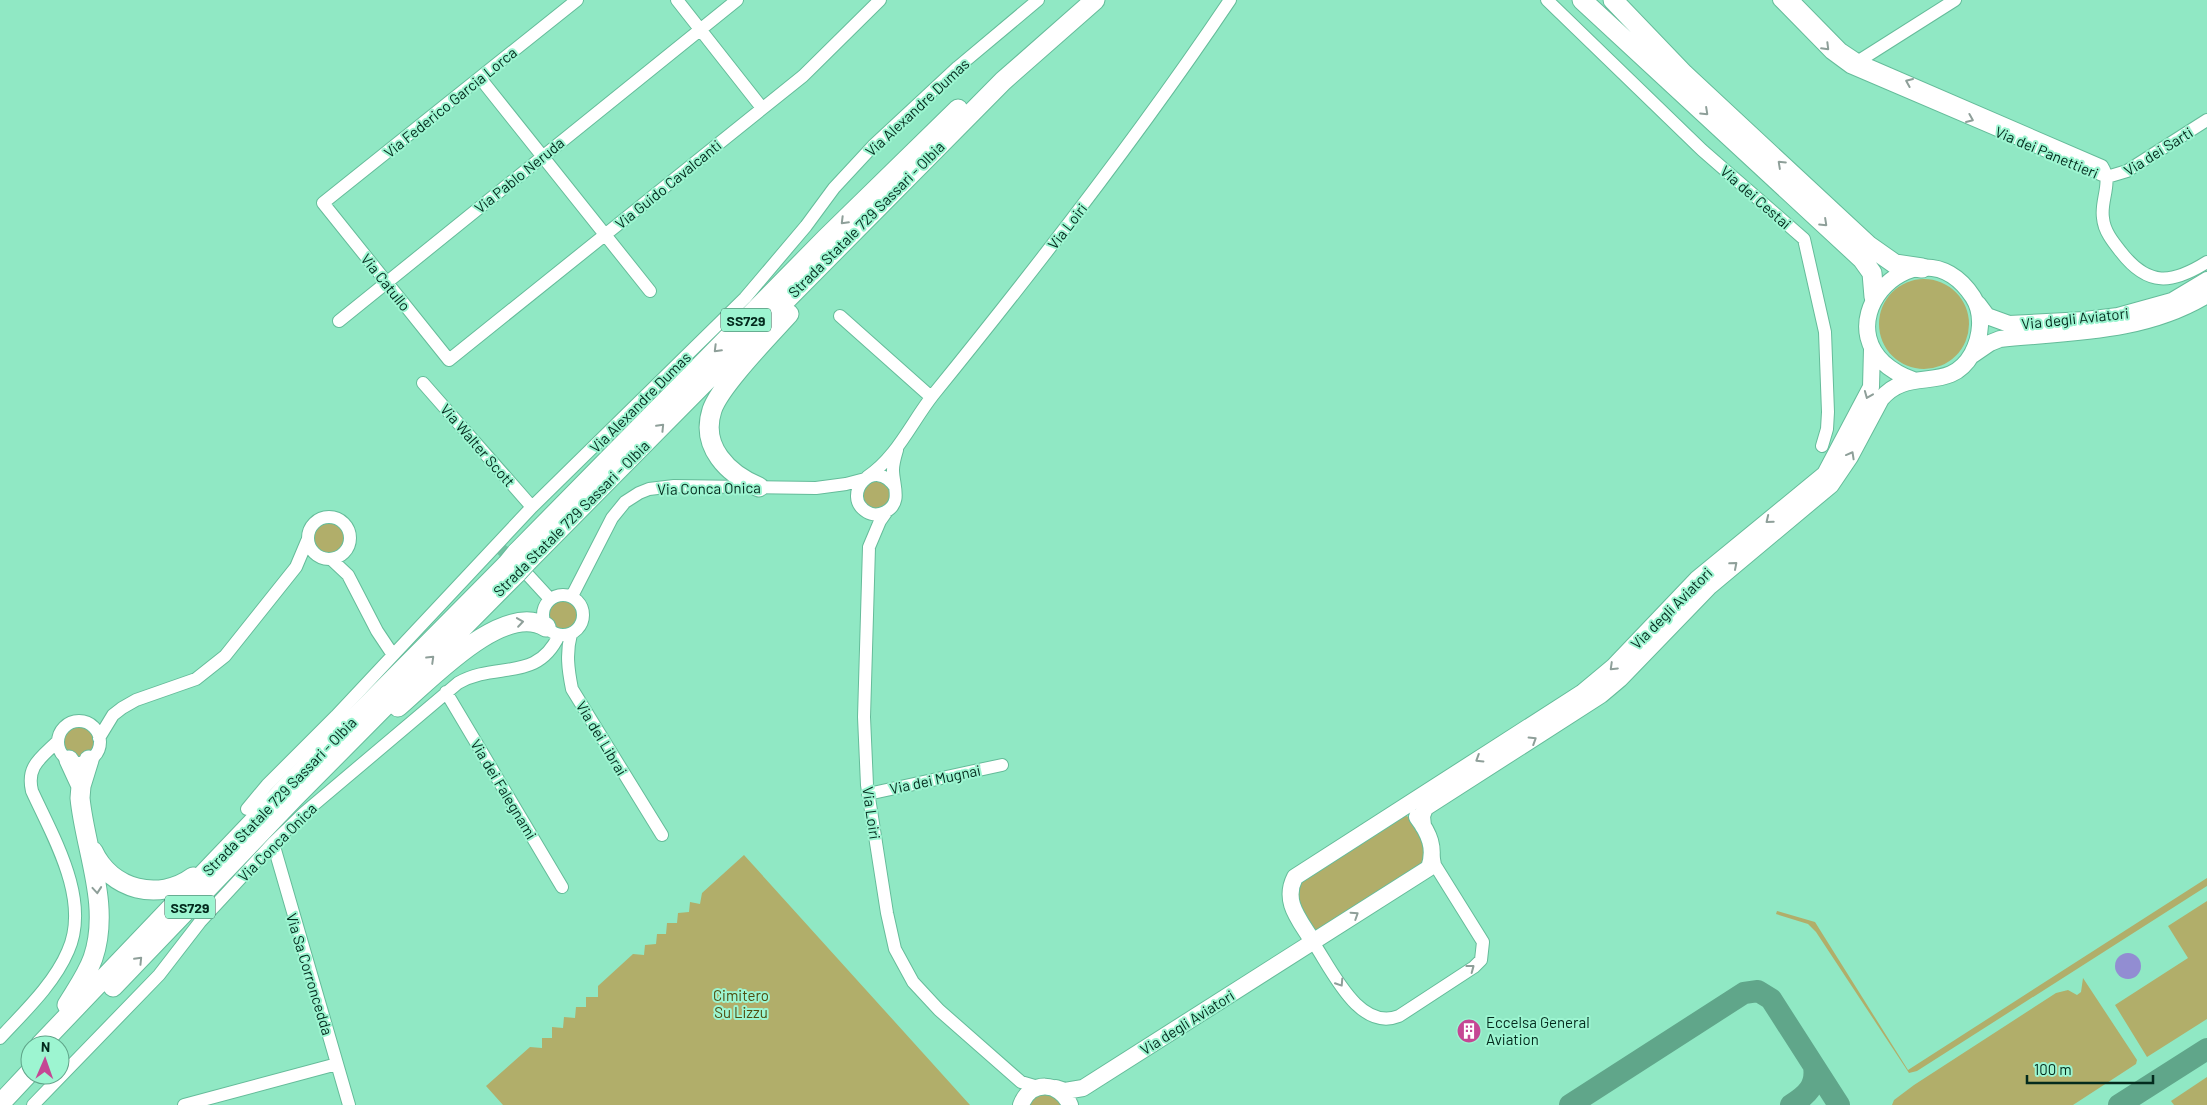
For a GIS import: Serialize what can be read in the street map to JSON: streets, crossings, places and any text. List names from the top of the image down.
{
  "streets": {
    "highway": ["Strada Statale 729 Sassari - Olbia", "SS729"],
    "main road": ["Via degli Aviatori"],
    "street": [
      "Via Federico Garcia Lorca",
      "Via Alexandre Dumas",
      "Via dei Sarti",
      "Via dei Panettieri",
      "Via Pablo Neruda",
      "Via Guido Cavalcanti",
      "Via dei Cestai",
      "Via Loiri",
      "Via Catullo",
      "Via Walter Scott",
      "Via Conca Onica",
      "Via dei Librai",
      "Via dei Mugnai",
      "Via dei Falegnami",
      "Via Sa Corroncedda"
    ]
  },
  "crossings": [
    ["Via Federico Garcia Lorca", "Via Catullo"],
    ["Via Alexandre Dumas", "Strada Statale 729 Sassari - Olbia"],
    ["Via Alexandre Dumas", "Via Walter Scott"],
    ["Via dei Sarti", "Via dei Panettieri"],
    ["Via Pablo Neruda", "Via Catullo"],
    ["Via Guido Cavalcanti", "Via Catullo"],
    ["Via Loiri", "Via Conca Onica"],
    ["Via Loiri", "Via dei Mugnai"],
    ["Via Conca Onica", "Via dei Librai"],
    ["Via Conca Onica", "Via dei Falegnami"],
    ["Via Conca Onica", "Via Sa Corroncedda"]
  ],
  "parks": ["Cimitero Su Lizzu"],
  "places": {
    "building": ["Eccelsa General Aviation"]
  },
  "scale_bar": "100 m",
  "north": "top"
}
